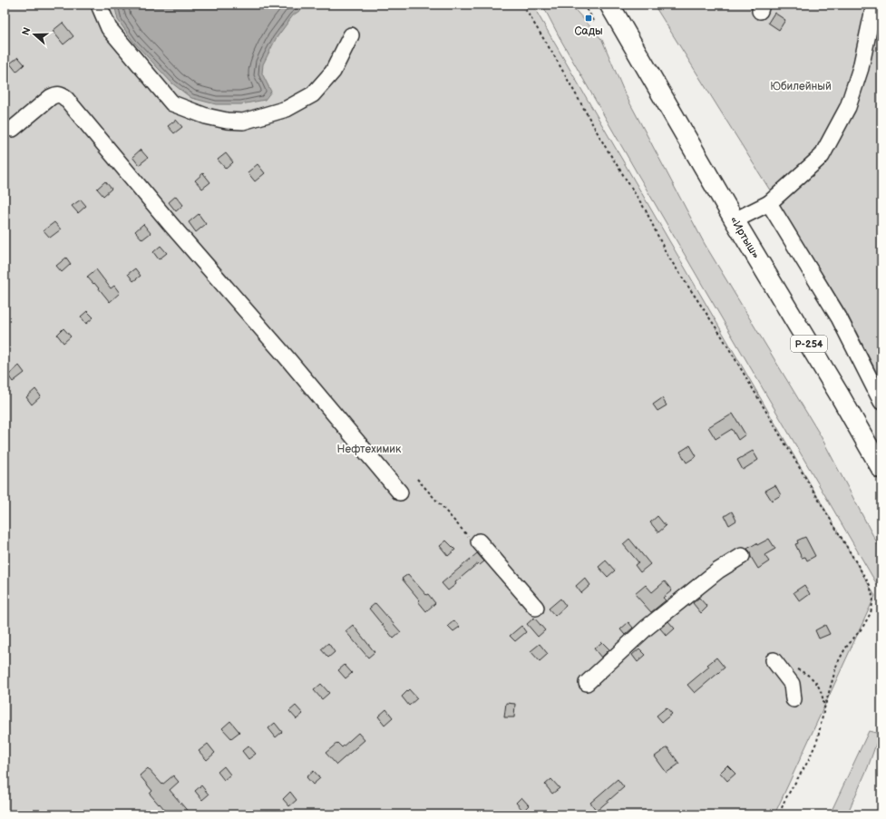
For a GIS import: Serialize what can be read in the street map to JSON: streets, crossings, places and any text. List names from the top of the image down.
{
  "streets": {
    "main road": ["«Иртыш»", "Р-254"]
  },
  "parks": ["Юбилейный", "Нефтехимик"],
  "places": {
    "transit": ["Сады"]
  },
  "north": "left"
}
